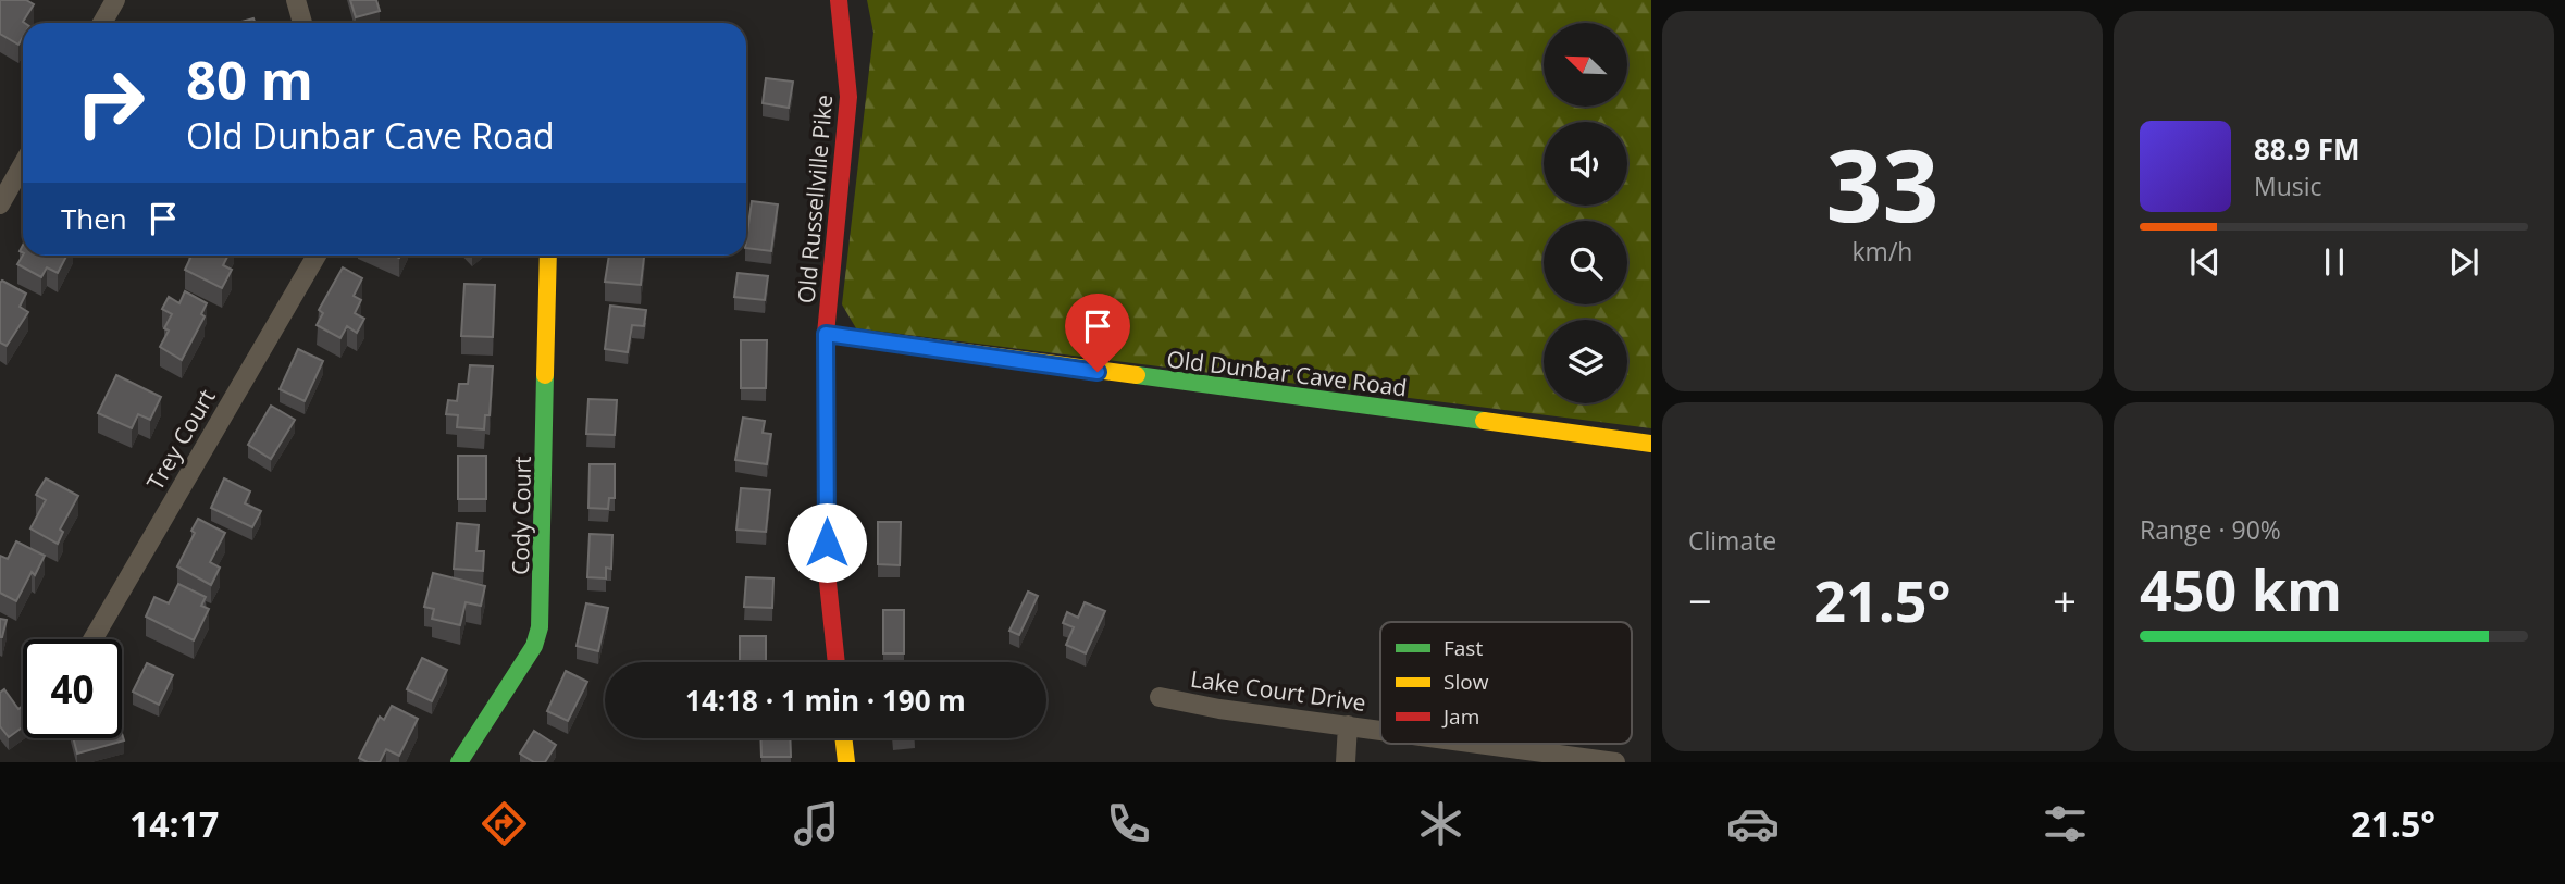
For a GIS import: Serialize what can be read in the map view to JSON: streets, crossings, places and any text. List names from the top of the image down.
{
  "streets": {
    "street": [
      "Old Russellville Pike",
      "Old Dunbar Cave Road",
      "Trey Court",
      "Cody Court",
      "Lake Court Drive"
    ]
  },
  "crossings": [
    ["Old Russellville Pike", "Old Dunbar Cave Road"]
  ],
  "legend": ["Fast", "Slow", "Jam"],
  "north": "top left",
  "page": {
    "tile": [
      ["33", "km/h"],
      "Climate",
      ["Range · 90%", "450 km"]
    ],
    "turn": ["80 m", "Old Dunbar Cave Road"],
    "song": ["88.9 FM", "Music"],
    "then": "Then",
    "heat": ["−", "21.5°", "+"],
    "limit": "40",
    "trip": "14:18 · 1 min · 190 m",
    "tabs": ["14:17", "21.5°"]
  }
}
